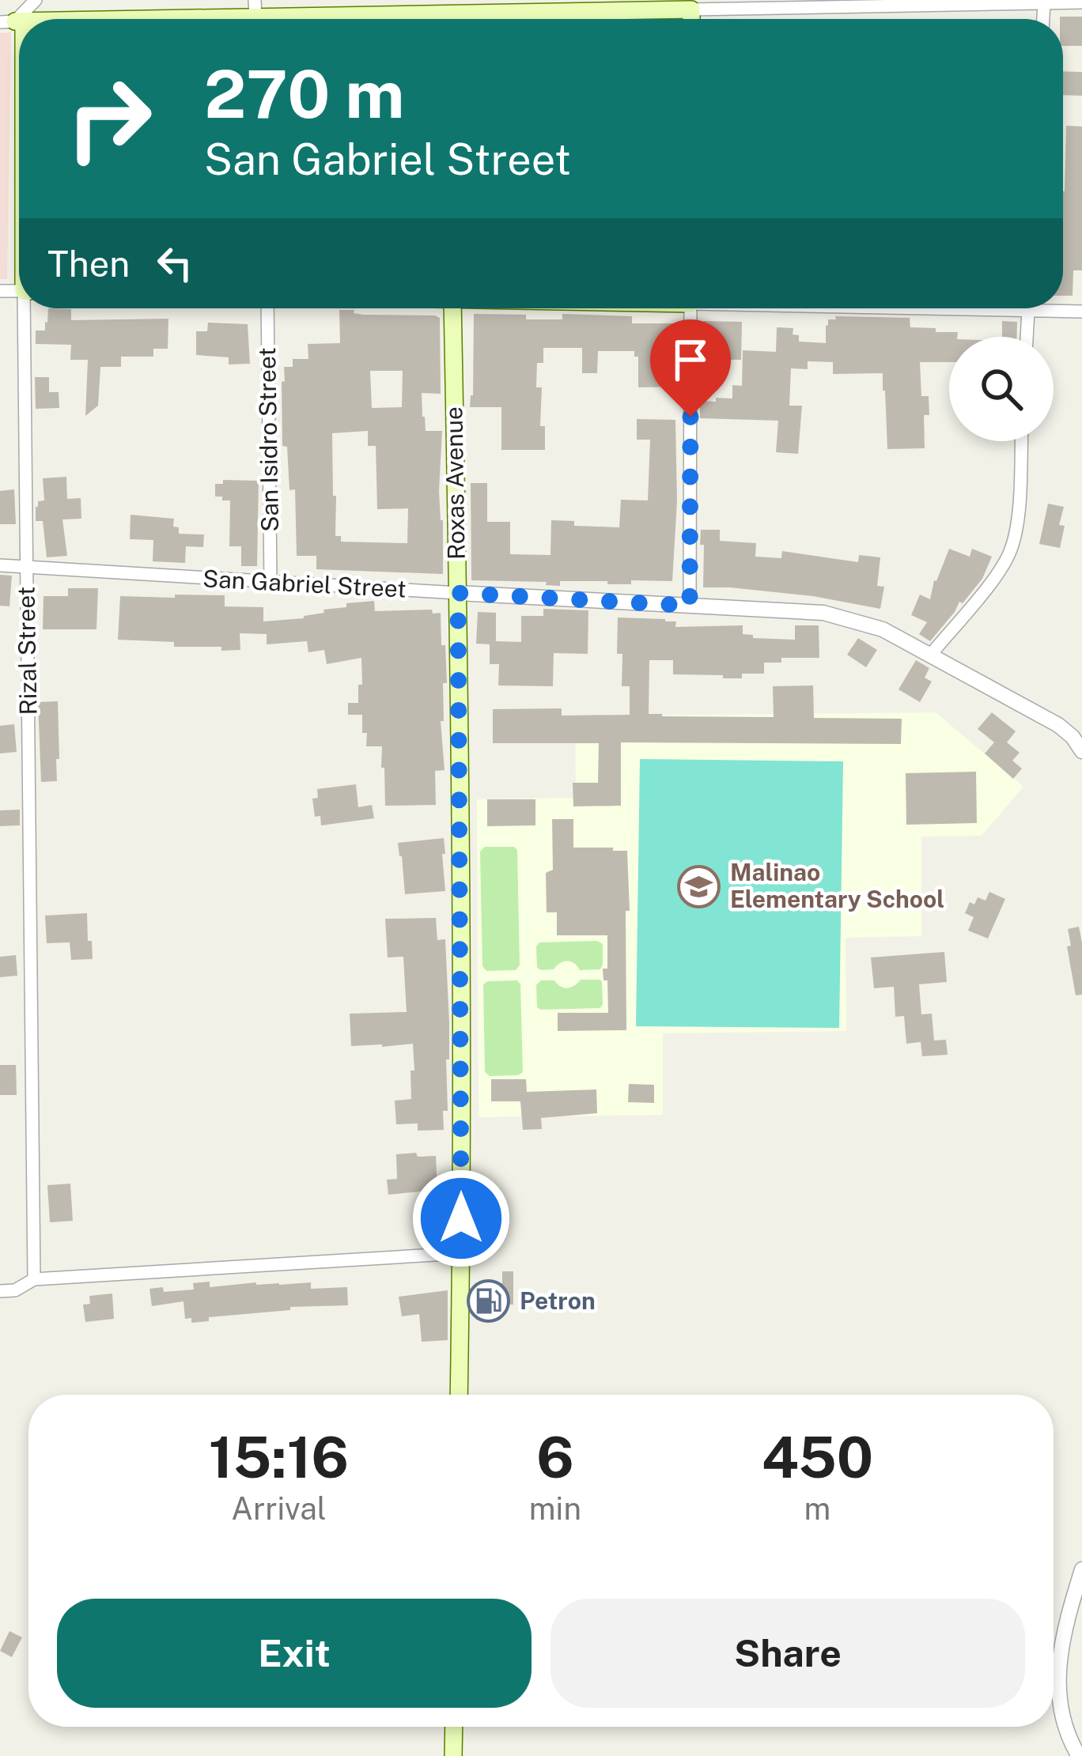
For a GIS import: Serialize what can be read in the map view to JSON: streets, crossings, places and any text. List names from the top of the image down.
{
  "streets": {
    "main road": ["Roxas Avenue", "Rizal Street"],
    "street": ["San Isidro Street", "San Gabriel Street"]
  },
  "crossings": [
    ["San Isidro Street", "San Gabriel Street"],
    ["Roxas Avenue", "San Gabriel Street"],
    ["San Gabriel Street", "Rizal Street"]
  ],
  "places": {
    "school or university": ["Malinao Elementary School"],
    "fuel station": ["Petron"]
  },
  "page": {
    "turn": ["270 m", "San Gabriel Street"],
    "then": "Then",
    "eta": [
      "15:16",
      "Arrival",
      "6",
      "min",
      "450",
      "m"
    ],
    "buttons": ["Exit", "Share"]
  }
}
